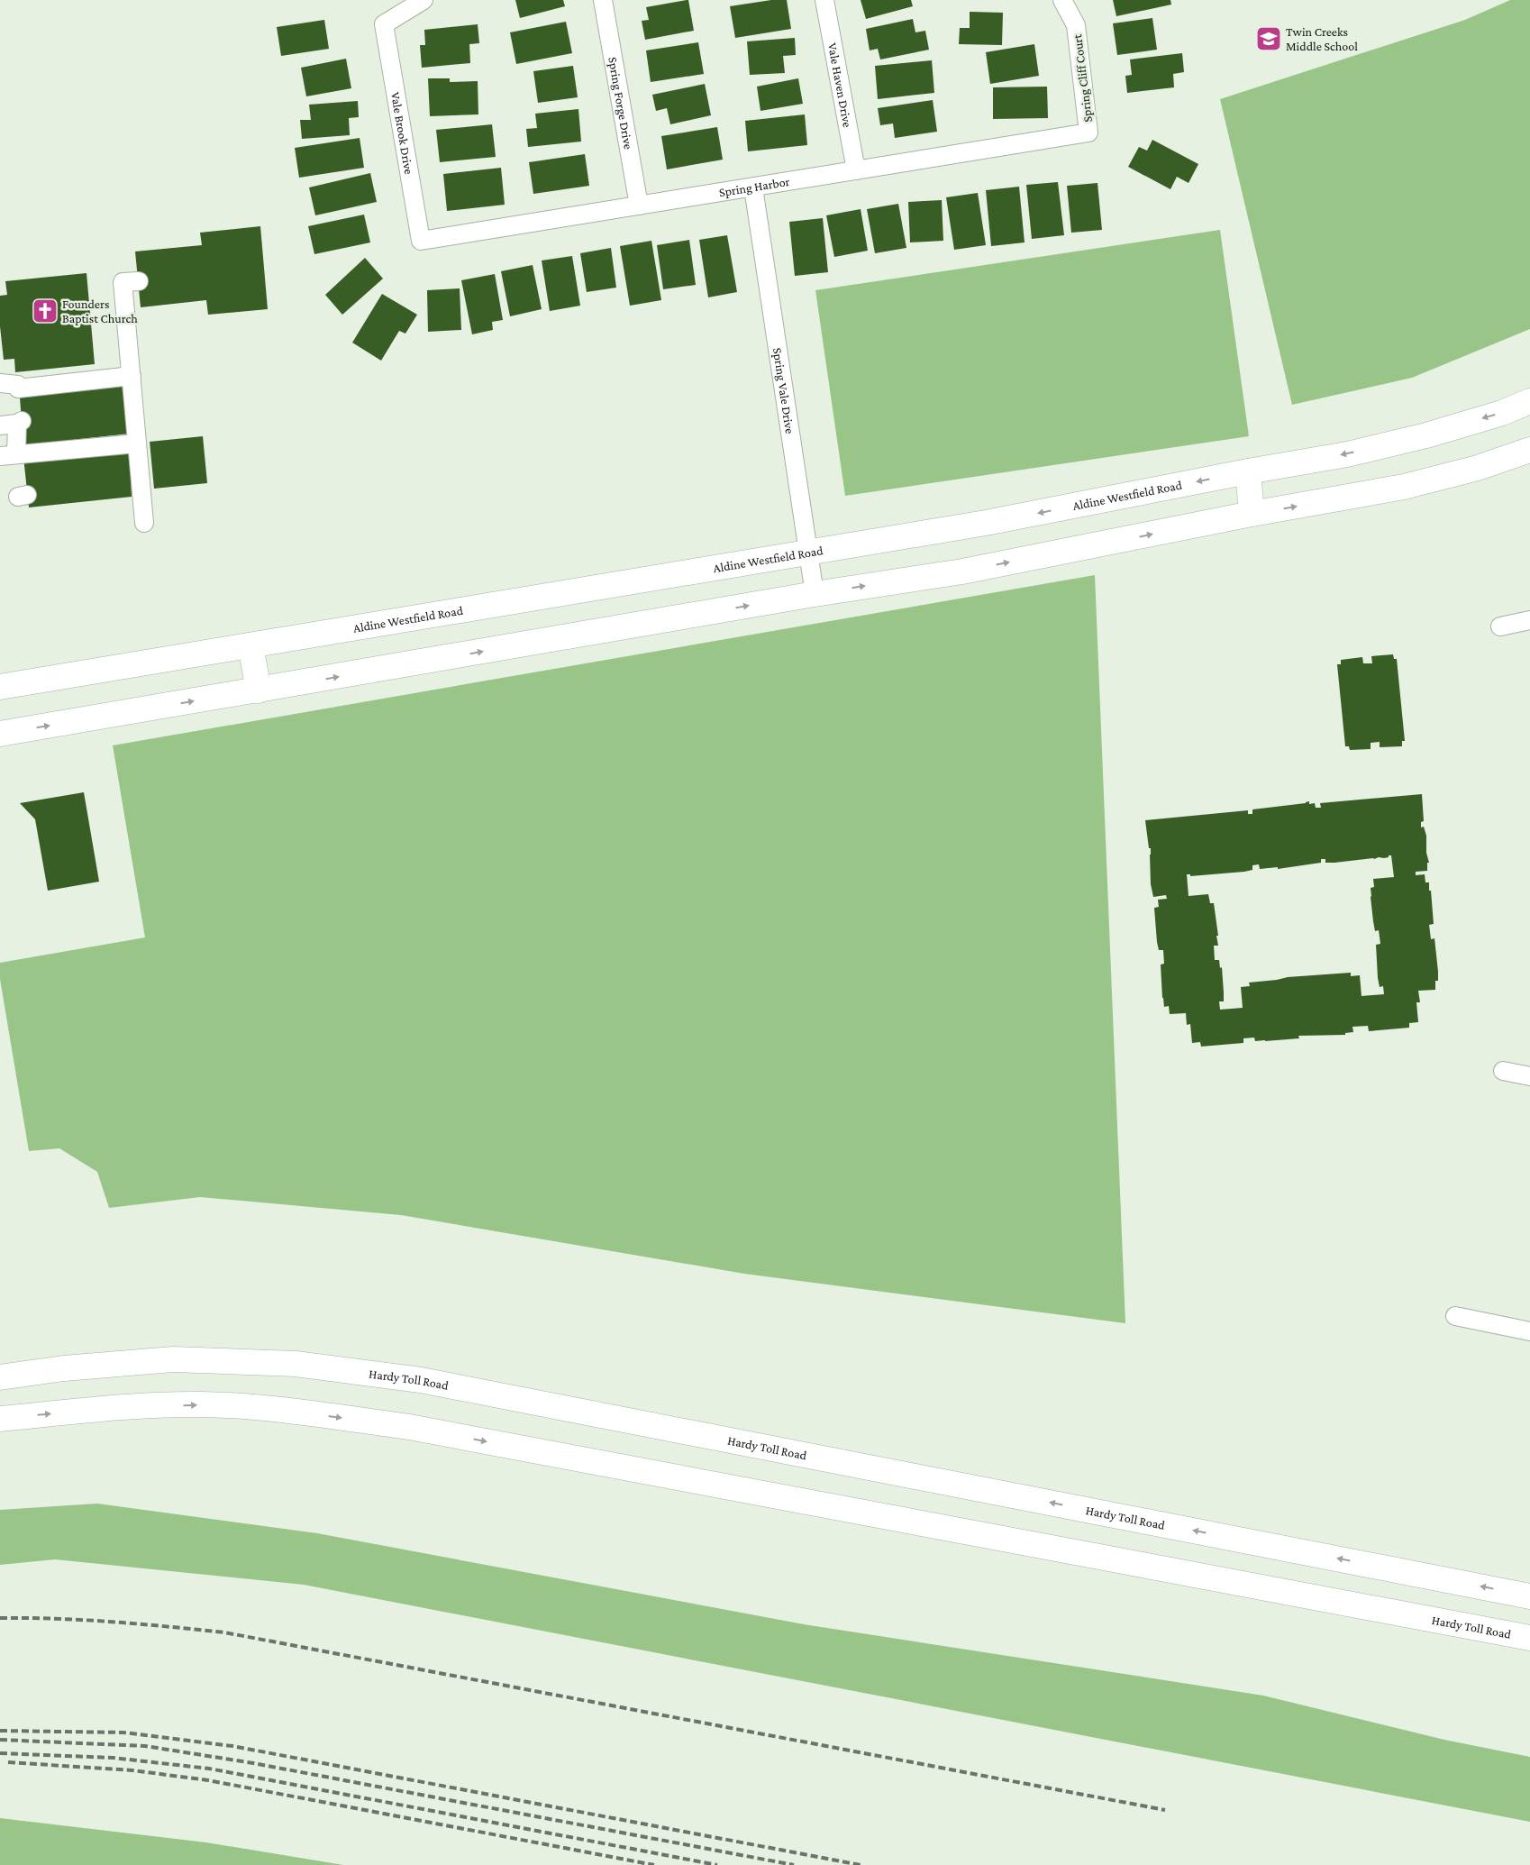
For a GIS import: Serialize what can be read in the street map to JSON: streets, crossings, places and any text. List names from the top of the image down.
{
  "streets": {
    "main road": ["Aldine Westfield Road", "Hardy Toll Road"],
    "street": [
      "Spring Cliff Court",
      "Vale Haven Drive",
      "Spring Forge Drive",
      "Vale Brook Drive",
      "Spring Harbor",
      "Spring Vale Drive"
    ]
  },
  "crossings": [
    ["Spring Cliff Court", "Spring Harbor"],
    ["Vale Haven Drive", "Spring Harbor"],
    ["Spring Forge Drive", "Spring Harbor"],
    ["Vale Brook Drive", "Spring Harbor"],
    ["Spring Harbor", "Spring Vale Drive"],
    ["Spring Vale Drive", "Aldine Westfield Road"]
  ],
  "places": {
    "school or university": ["Twin Creeks Middle School"],
    "church": ["Founders Baptist Church"]
  }
}
